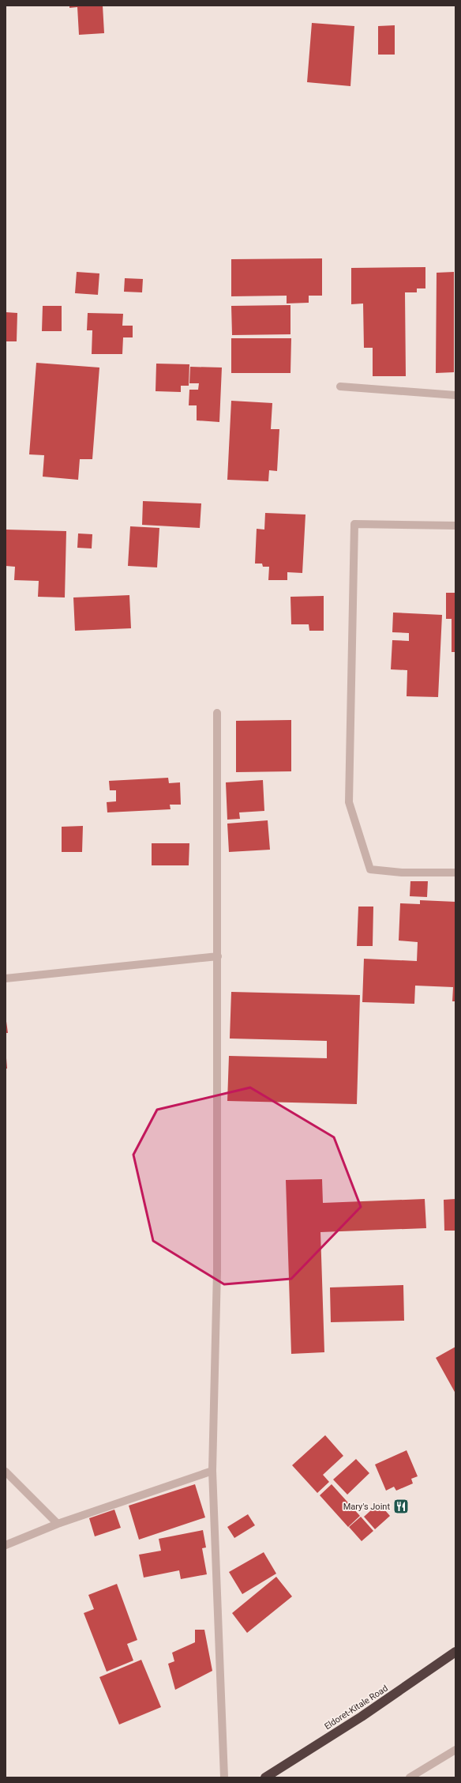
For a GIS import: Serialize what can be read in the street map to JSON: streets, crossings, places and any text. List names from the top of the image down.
{
  "streets": {
    "highway": ["Eldoret-Kitale Road"]
  },
  "places": {
    "restaurant": ["Mary's Joint"]
  }
}
